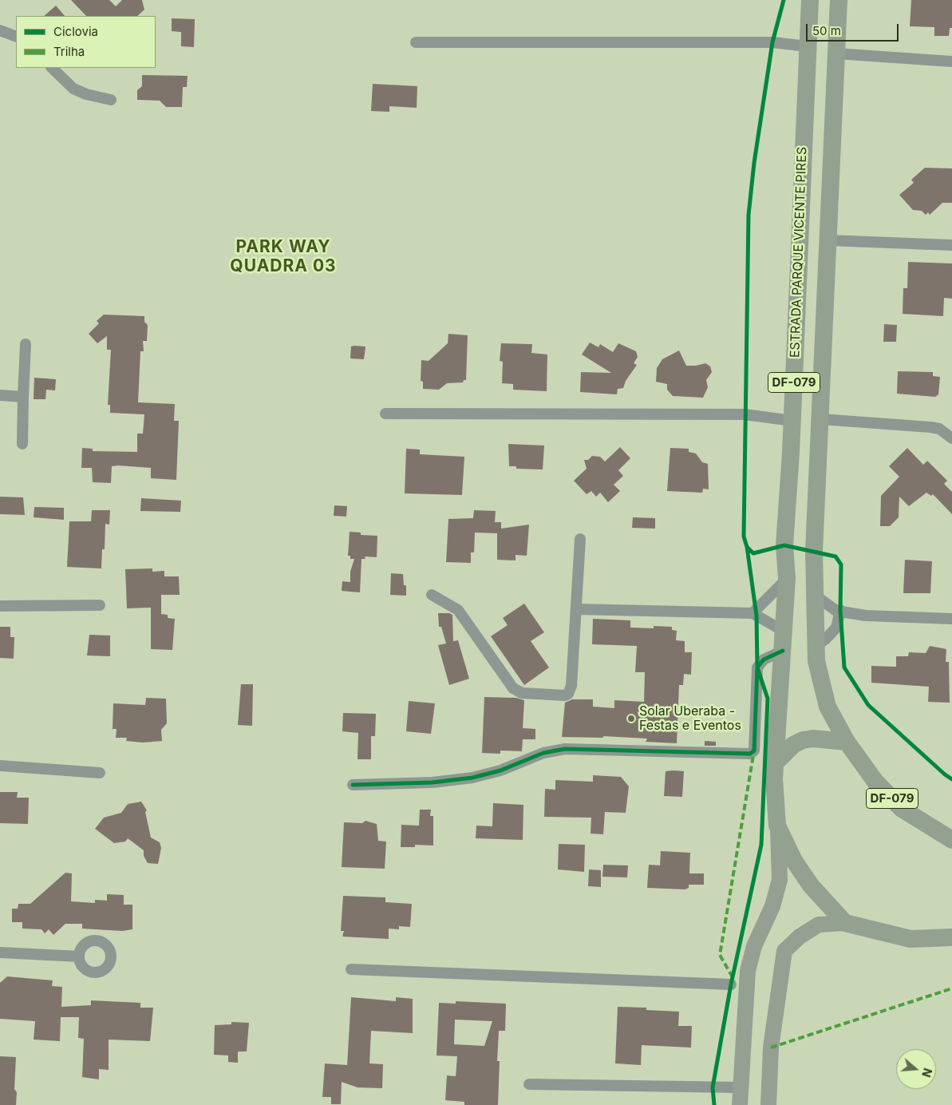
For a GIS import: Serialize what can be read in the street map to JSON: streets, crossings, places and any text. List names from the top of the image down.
{
  "streets": {
    "main road": ["ESTRADA PARQUE VICENTE PIRES", "DF-079"]
  },
  "districts": ["PARK WAY QUADRA 03"],
  "places": ["Solar Uberaba - Festas e Eventos"],
  "legend": ["Ciclovia", "Trilha"],
  "scale_bar": "50 m",
  "north": "right"
}
